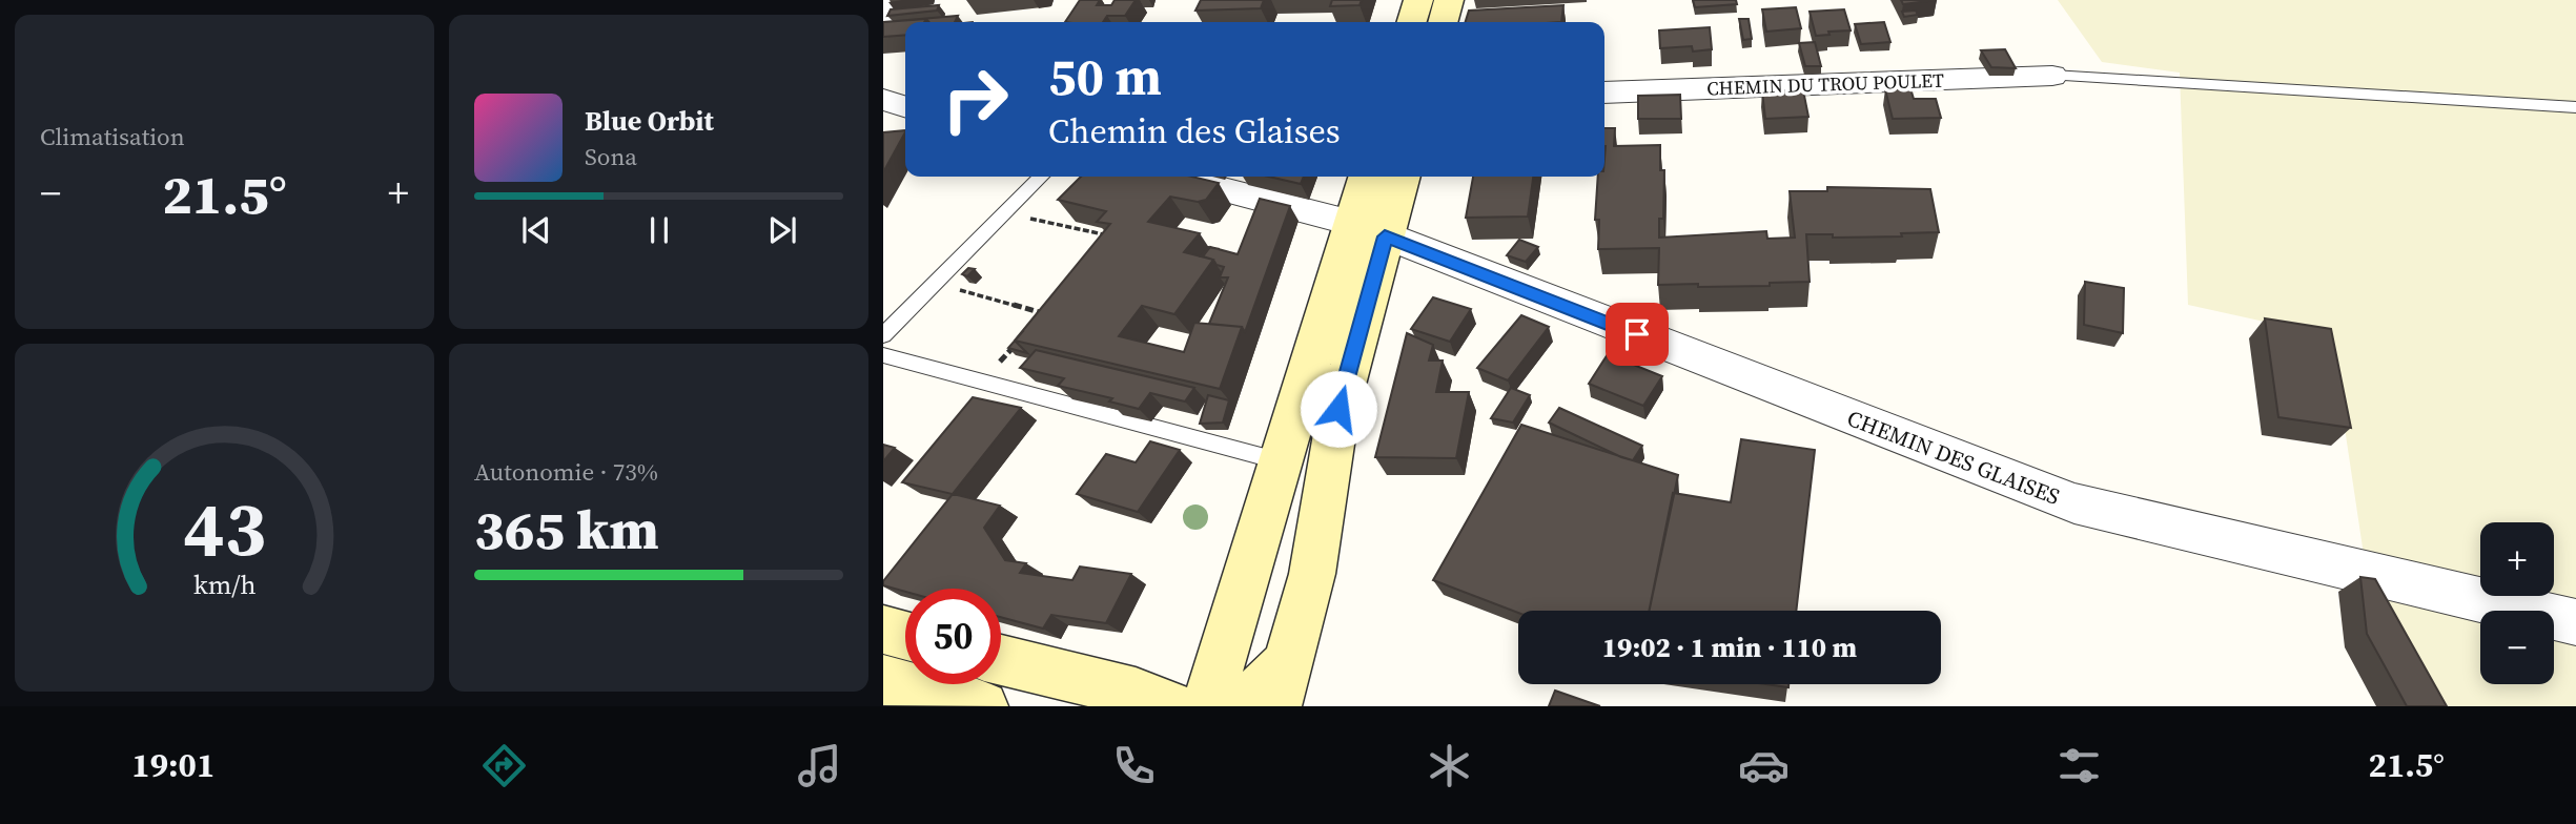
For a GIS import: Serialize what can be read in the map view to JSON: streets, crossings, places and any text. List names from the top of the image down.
{
  "streets": {
    "street": ["CHEMIN DU TROU POULET", "CHEMIN DES GLAISES"]
  },
  "page": {
    "tile": [
      "Climatisation",
      ["Autonomie · 73%", "365 km"]
    ],
    "turn": ["50 m", "Chemin des Glaises"],
    "song": ["Blue Orbit", "Sona"],
    "heat": ["−", "21.5°", "+"],
    "map_buttons": ["+", "−"],
    "limit": "50",
    "trip": "19:02 · 1 min · 110 m",
    "tabs": ["19:01", "21.5°"],
    "gauge": ["43", "km/h"]
  }
}
